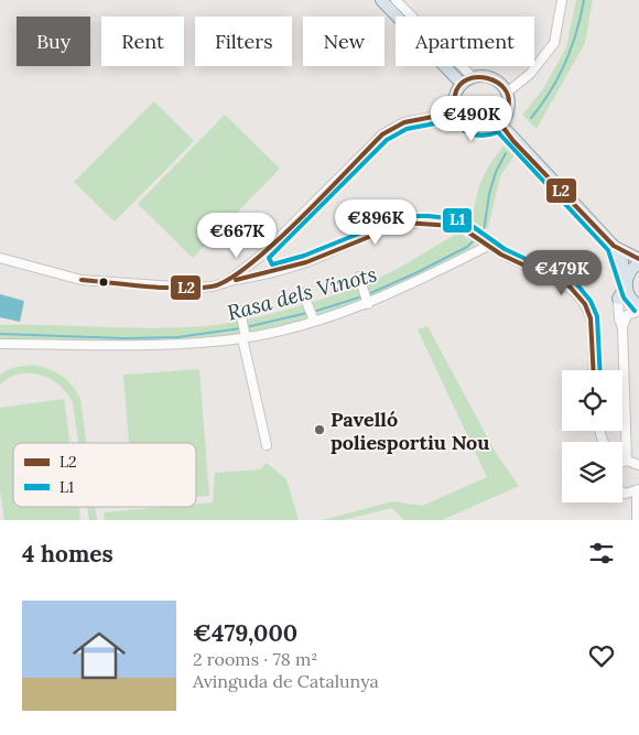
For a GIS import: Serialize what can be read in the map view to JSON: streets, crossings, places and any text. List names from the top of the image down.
{
  "water": ["Rasa dels Vinots"],
  "places": ["Pavelló poliesportiu Nou"],
  "lines": ["transit line L2", "transit line L1"],
  "legend": ["L2", "L1"],
  "page": {
    "chip": [
      "Buy",
      "Rent",
      "Filters",
      "New",
      "Apartment"
    ],
    "price": [
      "€490K",
      "€896K",
      "€667K",
      "€479K"
    ],
    "heading": "4 homes",
    "list": [
      {
        "name": "€479,000",
        "note": "2 rooms · 78 m² · Avinguda de Catalunya"
      }
    ]
  }
}
